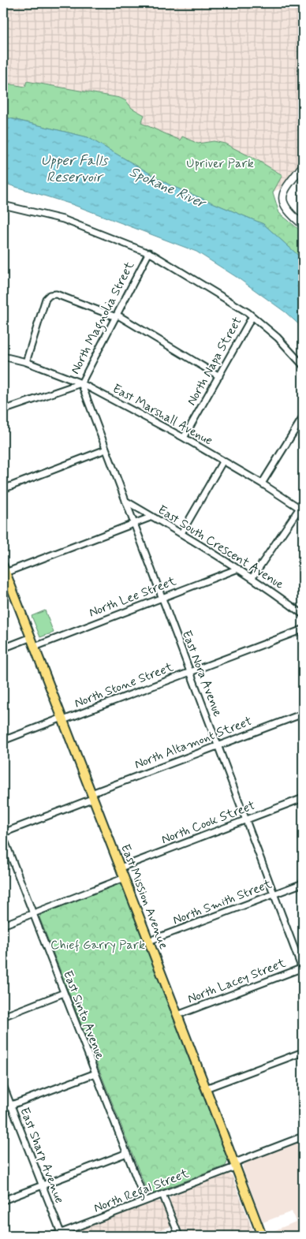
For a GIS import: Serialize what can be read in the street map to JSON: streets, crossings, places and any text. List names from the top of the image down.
{
  "streets": {
    "main road": ["East Mission Avenue"],
    "street": [
      "North Magnolia Street",
      "North Napa Street",
      "East Marshall Avenue",
      "East South Crescent Avenue",
      "North Lee Street",
      "East Nora Avenue",
      "North Stone Street",
      "North Altamont Street",
      "North Cook Street",
      "North Smith Street",
      "North Lacey Street",
      "East Sinto Avenue",
      "East Sharp Avenue",
      "North Regal Street"
    ]
  },
  "crossings": [
    ["North Magnolia Street", "East Marshall Avenue"],
    ["North Magnolia Street", "East Nora Avenue"],
    ["North Napa Street", "East Marshall Avenue"],
    ["East Marshall Avenue", "East Nora Avenue"],
    ["East South Crescent Avenue", "North Lee Street"],
    ["East South Crescent Avenue", "East Nora Avenue"],
    ["North Lee Street", "East Nora Avenue"],
    ["North Lee Street", "East Mission Avenue"],
    ["East Nora Avenue", "North Stone Street"],
    ["East Nora Avenue", "North Altamont Street"],
    ["East Nora Avenue", "North Cook Street"],
    ["East Nora Avenue", "North Smith Street"],
    ["East Nora Avenue", "North Lacey Street"],
    ["North Stone Street", "East Mission Avenue"],
    ["North Altamont Street", "East Mission Avenue"],
    ["North Cook Street", "East Mission Avenue"],
    ["East Mission Avenue", "North Smith Street"],
    ["East Mission Avenue", "North Lacey Street"],
    ["East Mission Avenue", "North Regal Street"],
    ["East Sinto Avenue", "North Regal Street"],
    ["East Sharp Avenue", "North Regal Street"]
  ],
  "water": ["Upper Falls Reservoir", "Spokane River"],
  "parks": ["Upriver Park", "Chief Garry Park"]
}
